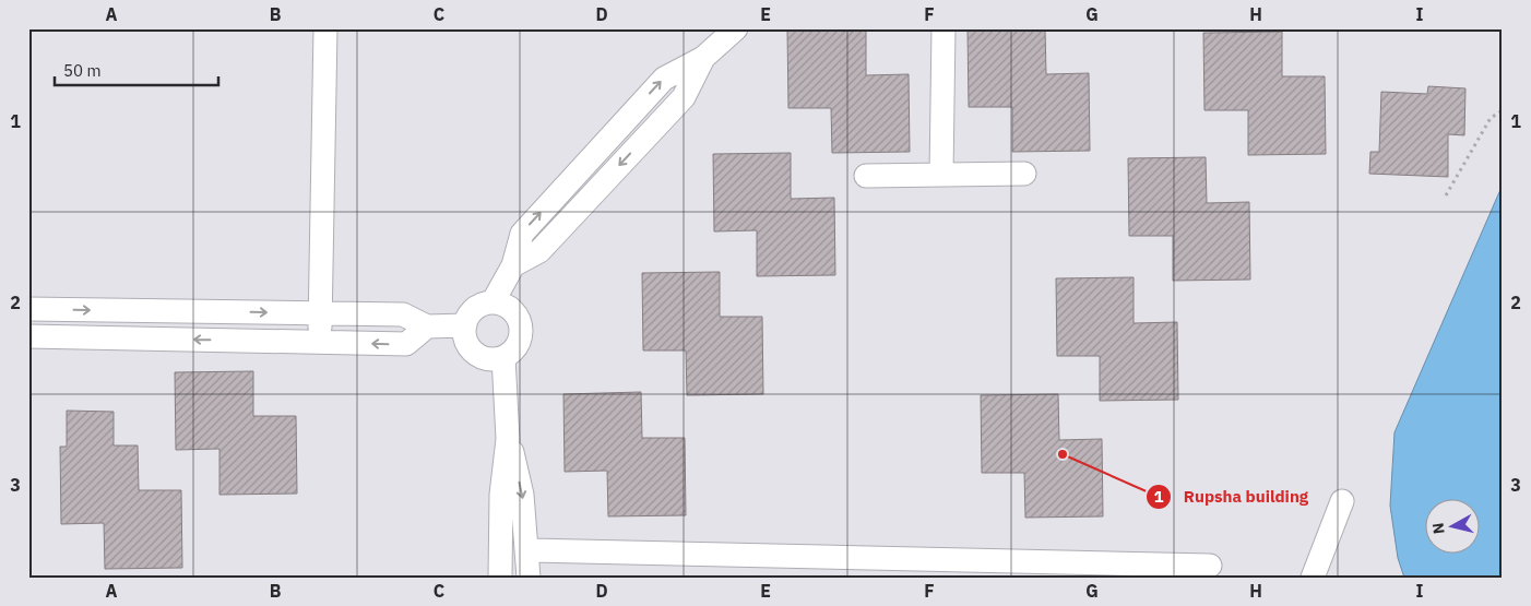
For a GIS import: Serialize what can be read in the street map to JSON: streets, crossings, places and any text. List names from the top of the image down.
{
  "places": ["Rupsha building"],
  "scale_bar": "50 m",
  "north": "left",
  "grid": {
    "columns": [
      "A",
      "B",
      "C",
      "D",
      "E",
      "F",
      "G",
      "H",
      "I"
    ],
    "rows": ["1", "2", "3"]
  }
}
